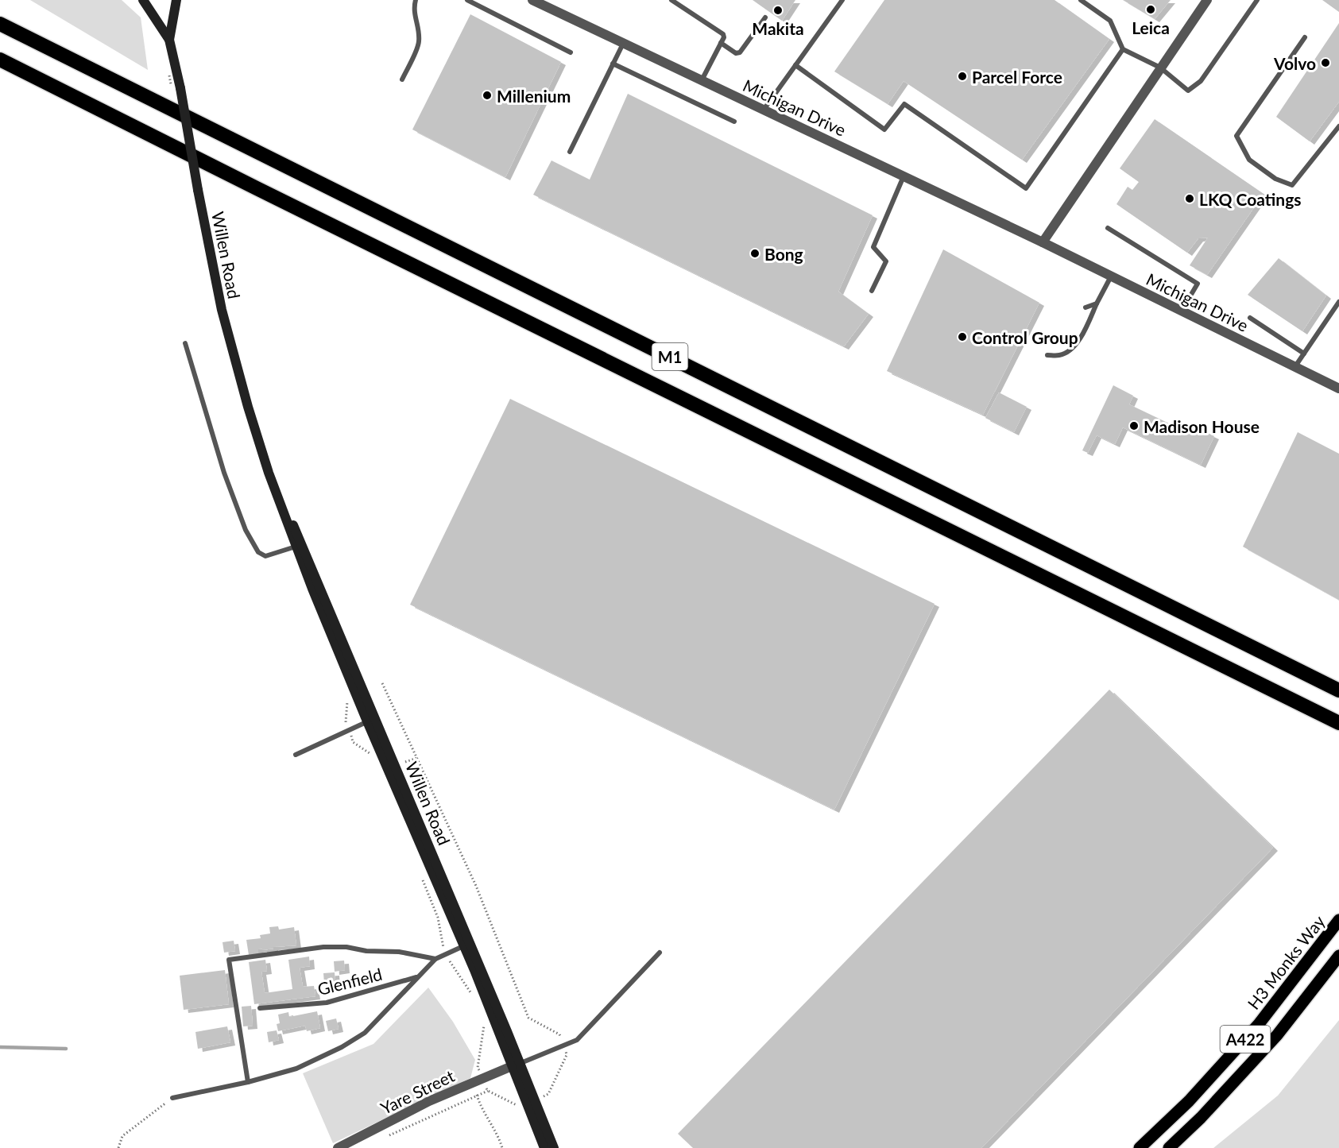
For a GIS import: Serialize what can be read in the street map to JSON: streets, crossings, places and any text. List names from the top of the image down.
{
  "streets": {
    "highway": ["M1"],
    "main road": ["H3 Monks Way", "A422"],
    "street": ["Michigan Drive", "Willen Road", "Yare Street"],
    "lane": ["Glenfield"]
  },
  "crossings": [
    ["Willen Road", "Yare Street"]
  ],
  "places": [
    "Leica",
    "Makita",
    "Volvo",
    "Parcel Force",
    "Millenium",
    "LKQ Coatings",
    "Bong",
    "Control Group",
    "Madison House"
  ]
}
